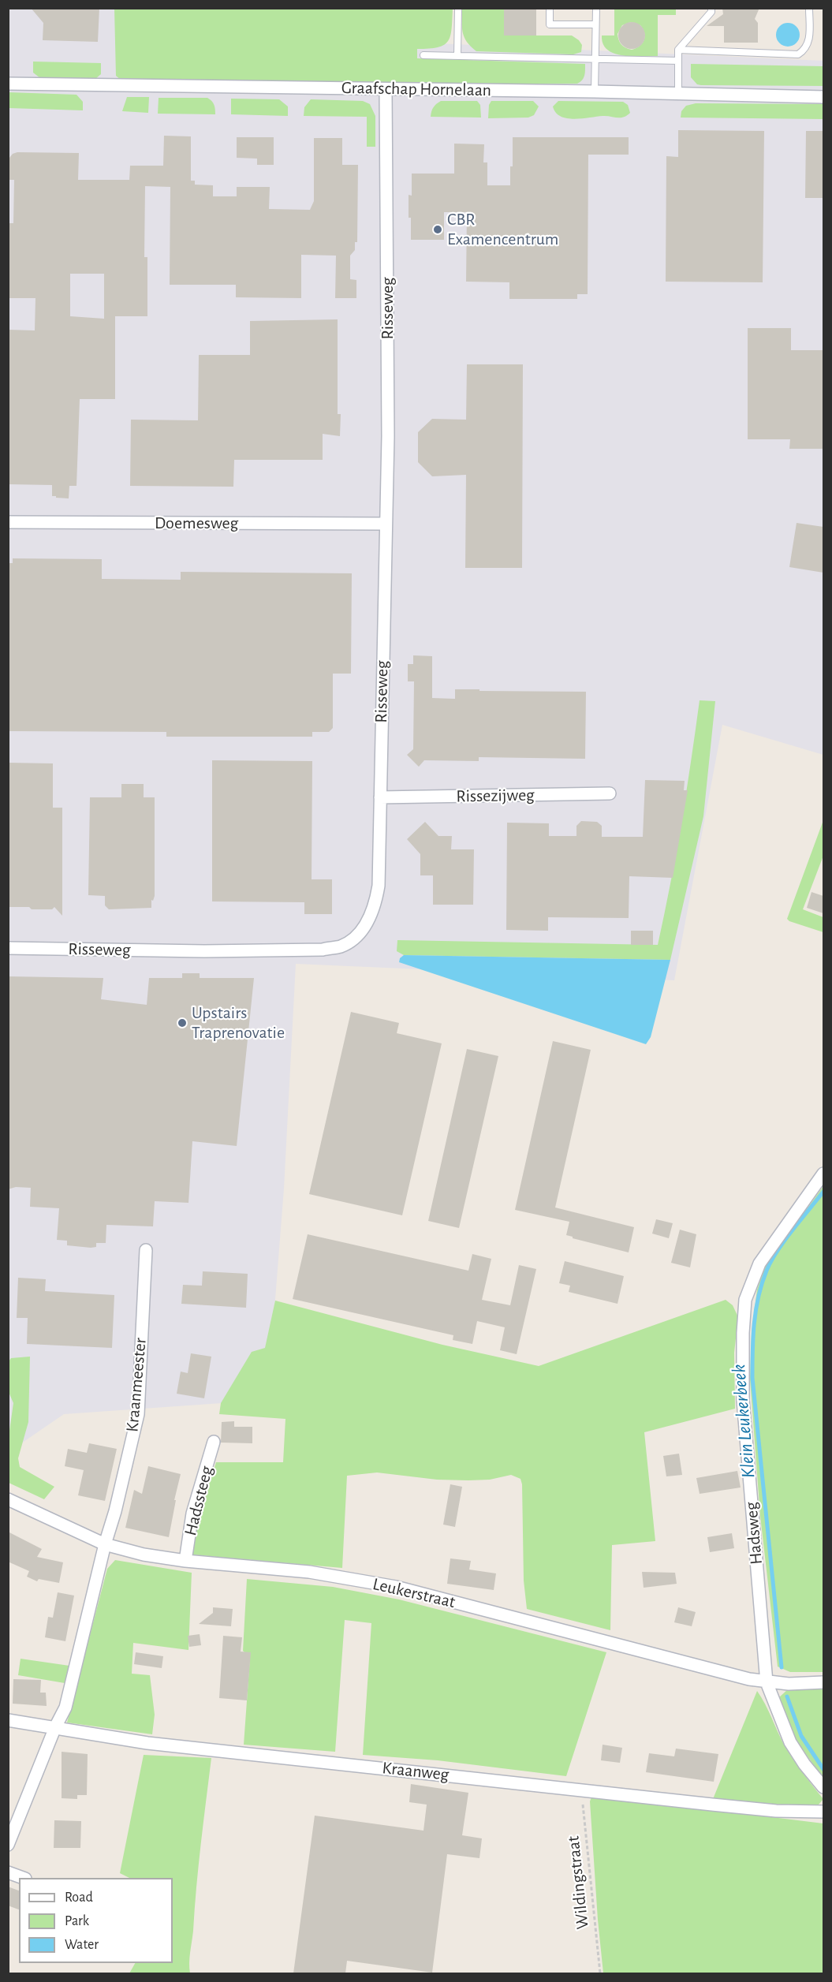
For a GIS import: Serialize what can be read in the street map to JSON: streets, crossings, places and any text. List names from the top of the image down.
{
  "streets": {
    "street": [
      "Graafschap Hornelaan",
      "Risseweg",
      "Doemesweg",
      "Rissezijweg",
      "Kraanmeester",
      "Hadssteeg",
      "Hadsweg",
      "Leukerstraat",
      "Kraanweg"
    ],
    "path": ["Wildingstraat"]
  },
  "crossings": [
    ["Graafschap Hornelaan", "Risseweg"],
    ["Risseweg", "Doemesweg"],
    ["Risseweg", "Rissezijweg"],
    ["Kraanmeester", "Leukerstraat"],
    ["Kraanmeester", "Kraanweg"],
    ["Hadssteeg", "Leukerstraat"],
    ["Hadsweg", "Leukerstraat"],
    ["Kraanweg", "Wildingstraat"]
  ],
  "water": ["Klein Leukerbeek"],
  "places": ["CBR Examencentrum", "Upstairs Traprenovatie"],
  "legend": ["Road", "Park", "Water"]
}
